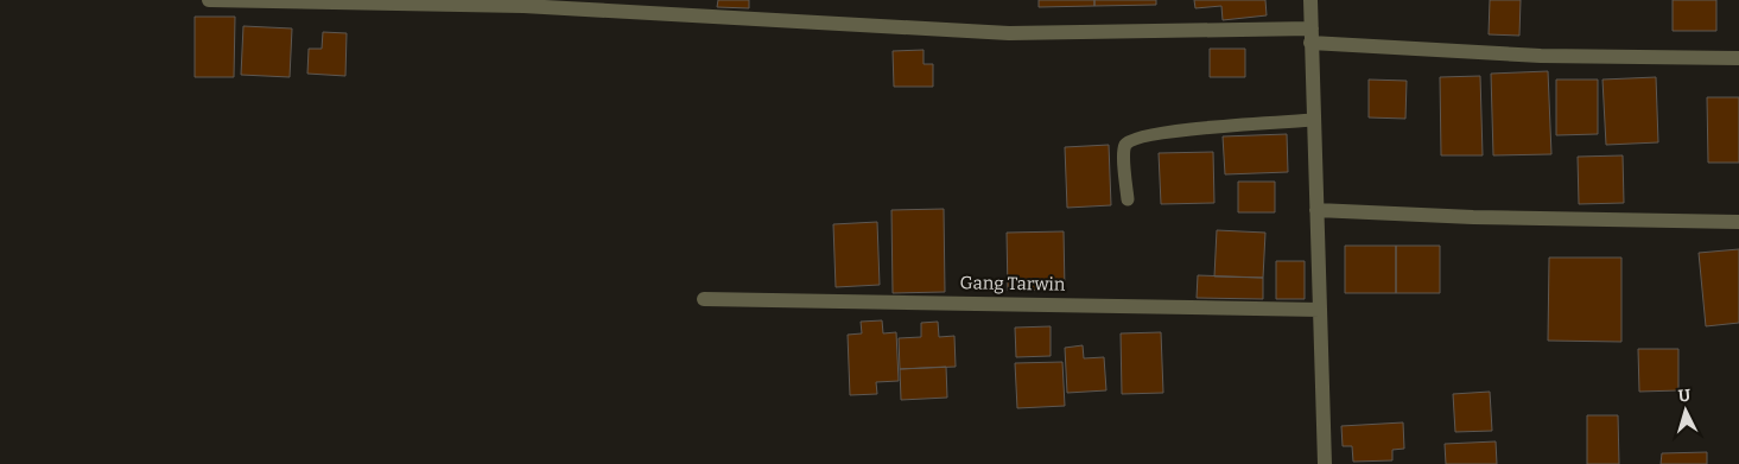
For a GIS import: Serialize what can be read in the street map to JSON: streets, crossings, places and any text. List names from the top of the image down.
{
  "streets": {
    "street": ["Gang Tarwin"]
  },
  "north": "top"
}
